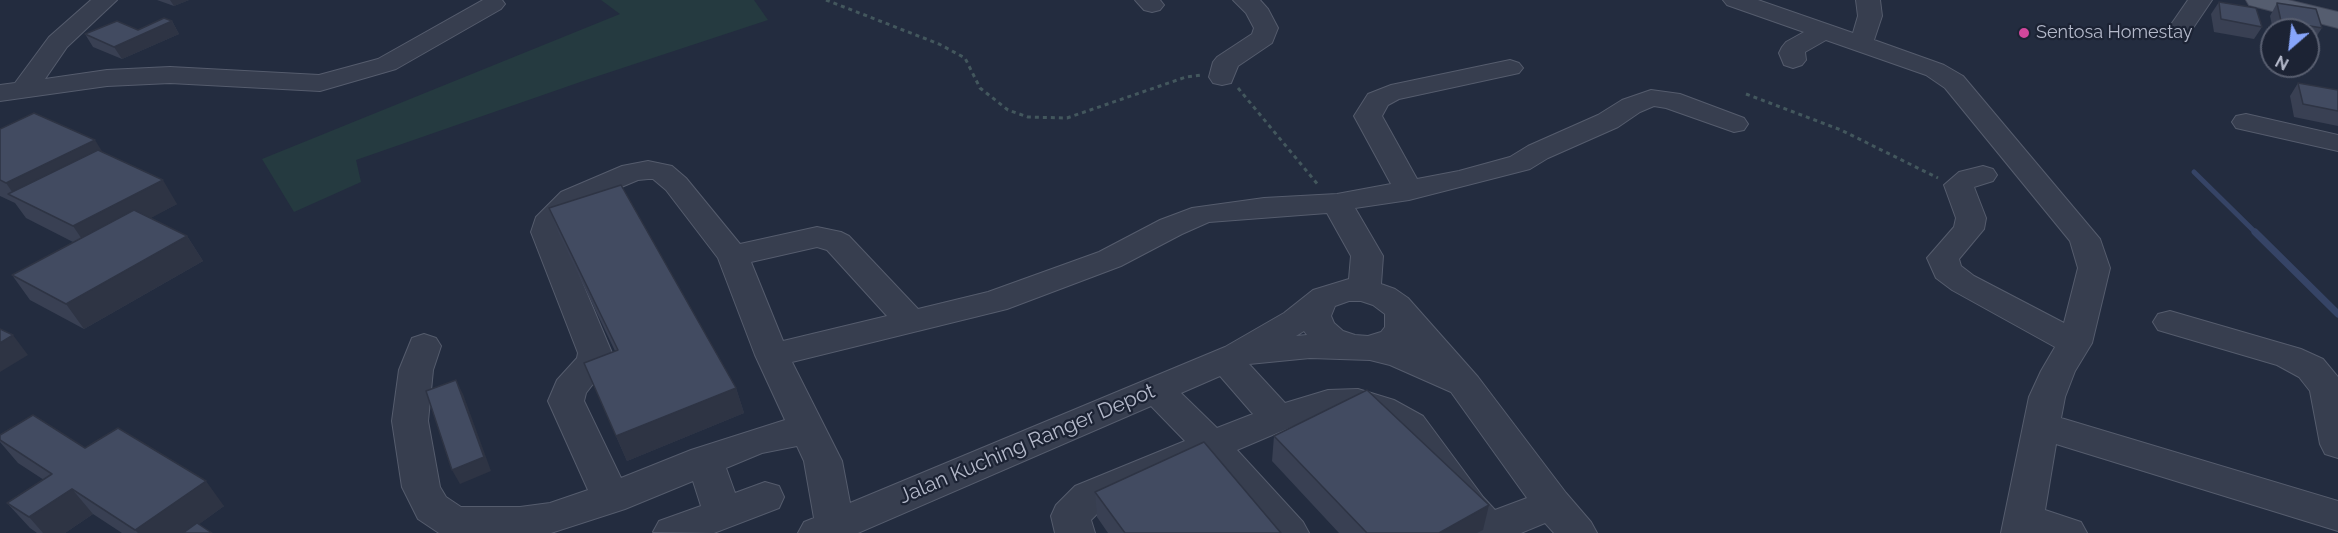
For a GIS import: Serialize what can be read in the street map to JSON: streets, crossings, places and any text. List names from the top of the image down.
{
  "streets": {
    "street": ["Jalan Kuching Ranger Depot"]
  },
  "places": ["Sentosa Homestay"],
  "north": "bottom left"
}
